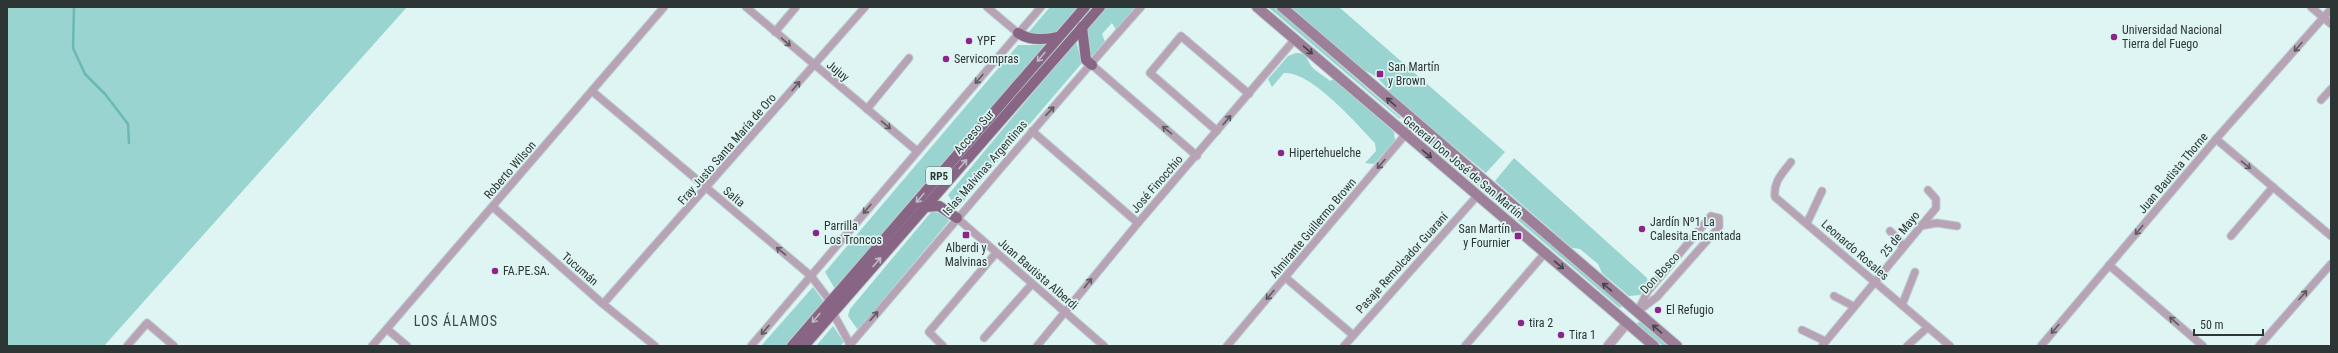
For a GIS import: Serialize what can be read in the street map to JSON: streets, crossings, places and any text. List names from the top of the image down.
{
  "streets": {
    "main road": ["Acceso Sur", "General Don José de San Martín", "RP5"],
    "street": [
      "Jujuy",
      "Fray Justo Santa María de Oro",
      "Islas Malvinas Argentinas",
      "Roberto Wilson",
      "Juan Bautista Thorne",
      "José Finocchio",
      "Salta",
      "Almirante Guillermo Brown",
      "25 de Mayo",
      "Leonardo Rosales",
      "Pasaje Remolcador Guaraní",
      "Tucumán",
      "Don Bosco",
      "Juan Bautista Alberdi"
    ]
  },
  "crossings": [
    ["Jujuy", "Fray Justo Santa María de Oro"],
    ["Acceso Sur", "Salta"],
    ["Fray Justo Santa María de Oro", "Salta"],
    ["Fray Justo Santa María de Oro", "Tucumán"],
    ["General Don José de San Martín", "José Finocchio"],
    ["General Don José de San Martín", "Almirante Guillermo Brown"],
    ["General Don José de San Martín", "Pasaje Remolcador Guaraní"],
    ["General Don José de San Martín", "Don Bosco"],
    ["Islas Malvinas Argentinas", "Salta"],
    ["Islas Malvinas Argentinas", "Juan Bautista Alberdi"],
    ["Roberto Wilson", "Salta"],
    ["Roberto Wilson", "Tucumán"],
    ["José Finocchio", "Juan Bautista Alberdi"],
    ["25 de Mayo", "Leonardo Rosales"]
  ],
  "one_way": [
    "Jujuy",
    "Fray Justo Santa María de Oro",
    "Islas Malvinas Argentinas",
    "Juan Bautista Thorne",
    "José Finocchio",
    "Salta",
    "Almirante Guillermo Brown"
  ],
  "districts": ["LOS ÁLAMOS"],
  "places": {
    "other": [
      "Universidad Nacional Tierra del Fuego",
      "YPF",
      "Servicompras",
      "Hipertehuelche",
      "Jardín Nº1 La Calesita Encantada",
      "Parrilla Los Troncos",
      "FA.PE.SA.",
      "El Refugio",
      "tira 2",
      "Tira 1"
    ],
    "transit": ["San Martín y Brown", "Alberdi y Malvinas", "San Martín y Fournier"]
  },
  "scale_bar": "50 m"
}
